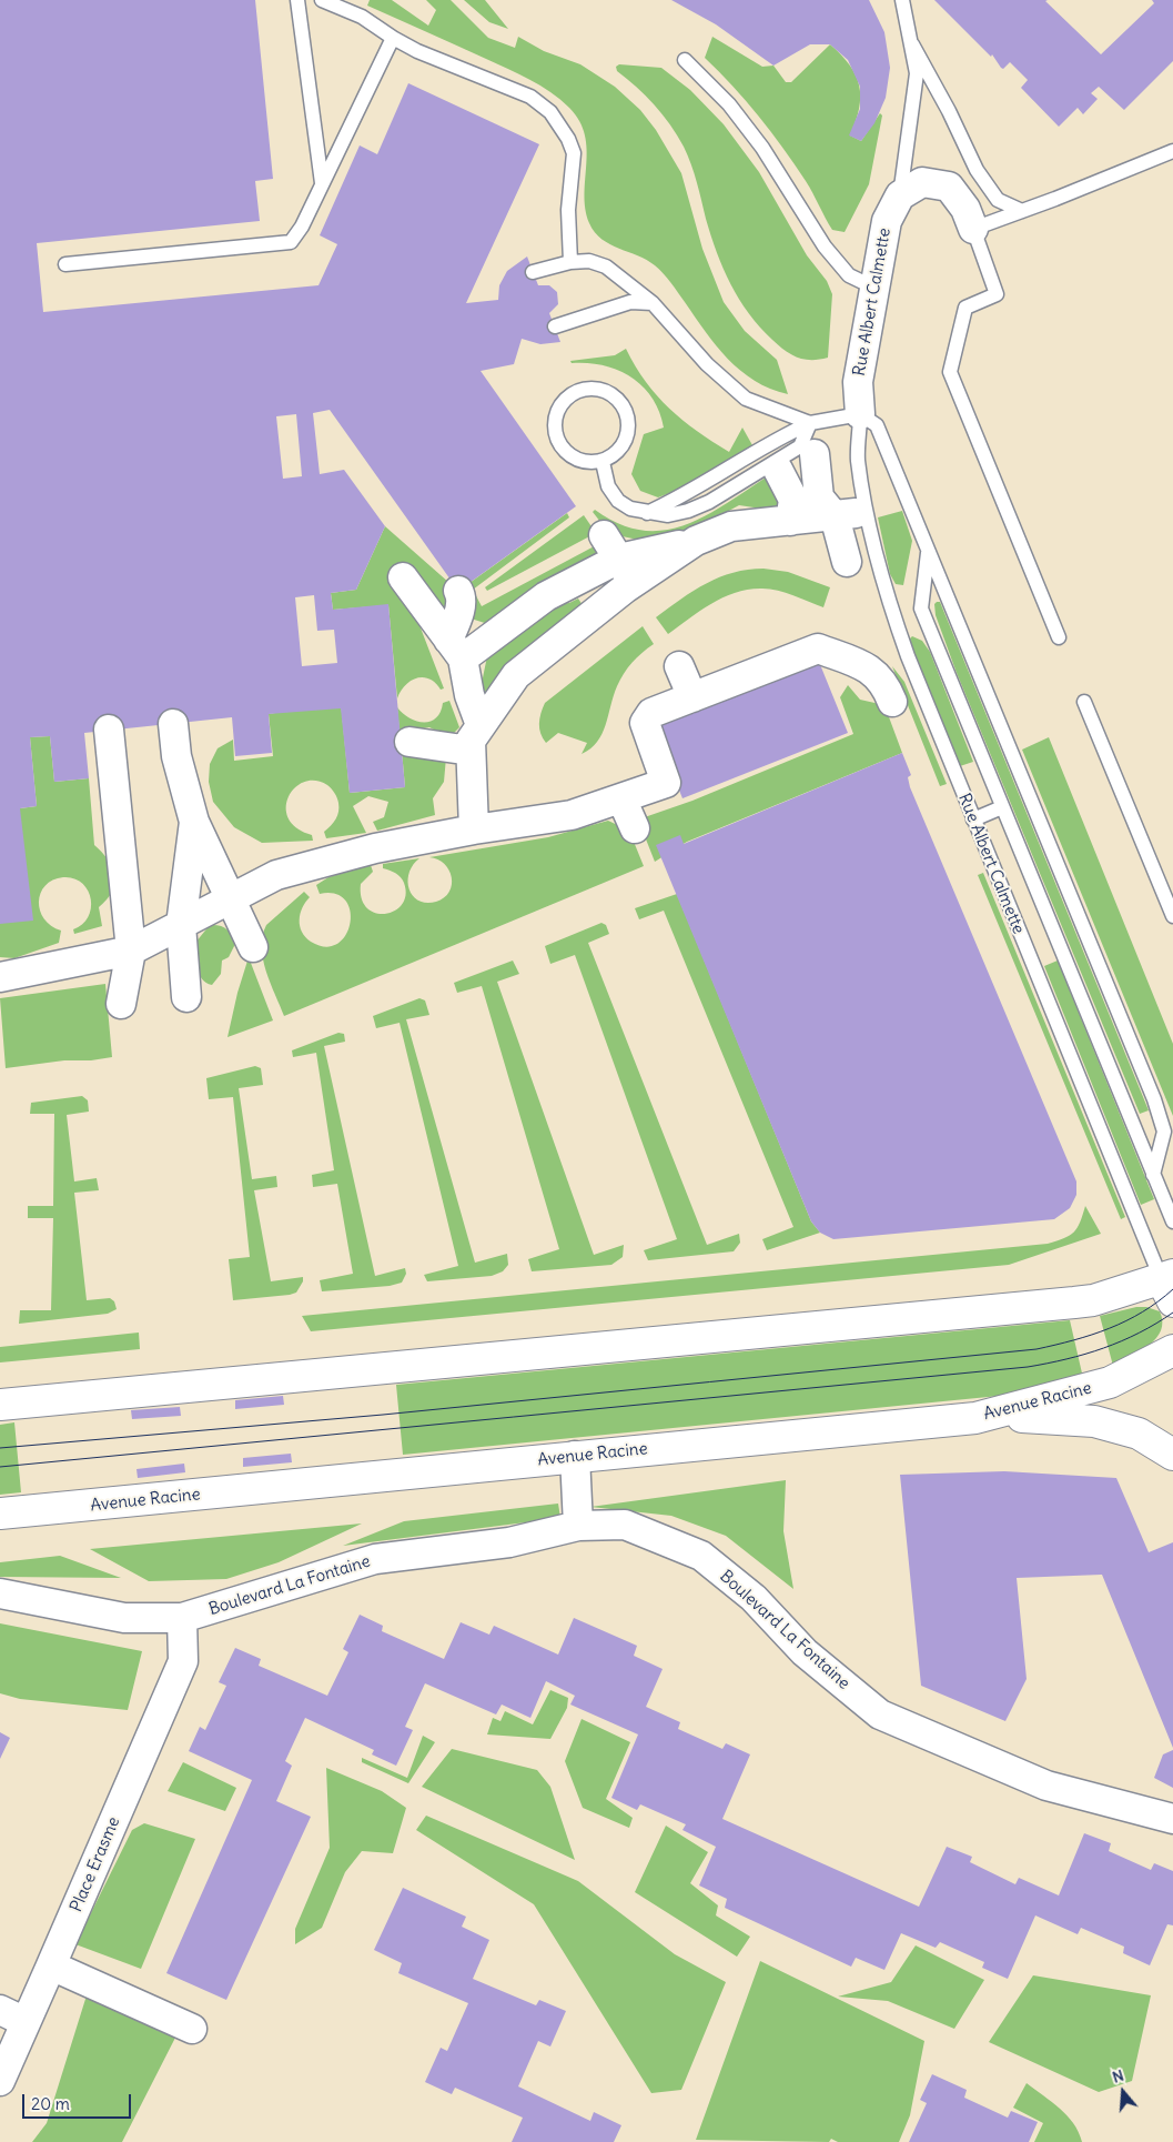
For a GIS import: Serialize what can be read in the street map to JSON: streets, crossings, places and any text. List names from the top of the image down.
{
  "streets": {
    "street": [
      "Rue Albert Calmette",
      "Avenue Racine",
      "Boulevard La Fontaine",
      "Place Erasme"
    ]
  },
  "crossings": [
    ["Boulevard La Fontaine", "Place Erasme"]
  ],
  "scale_bar": "20 m",
  "north": "top"
}
